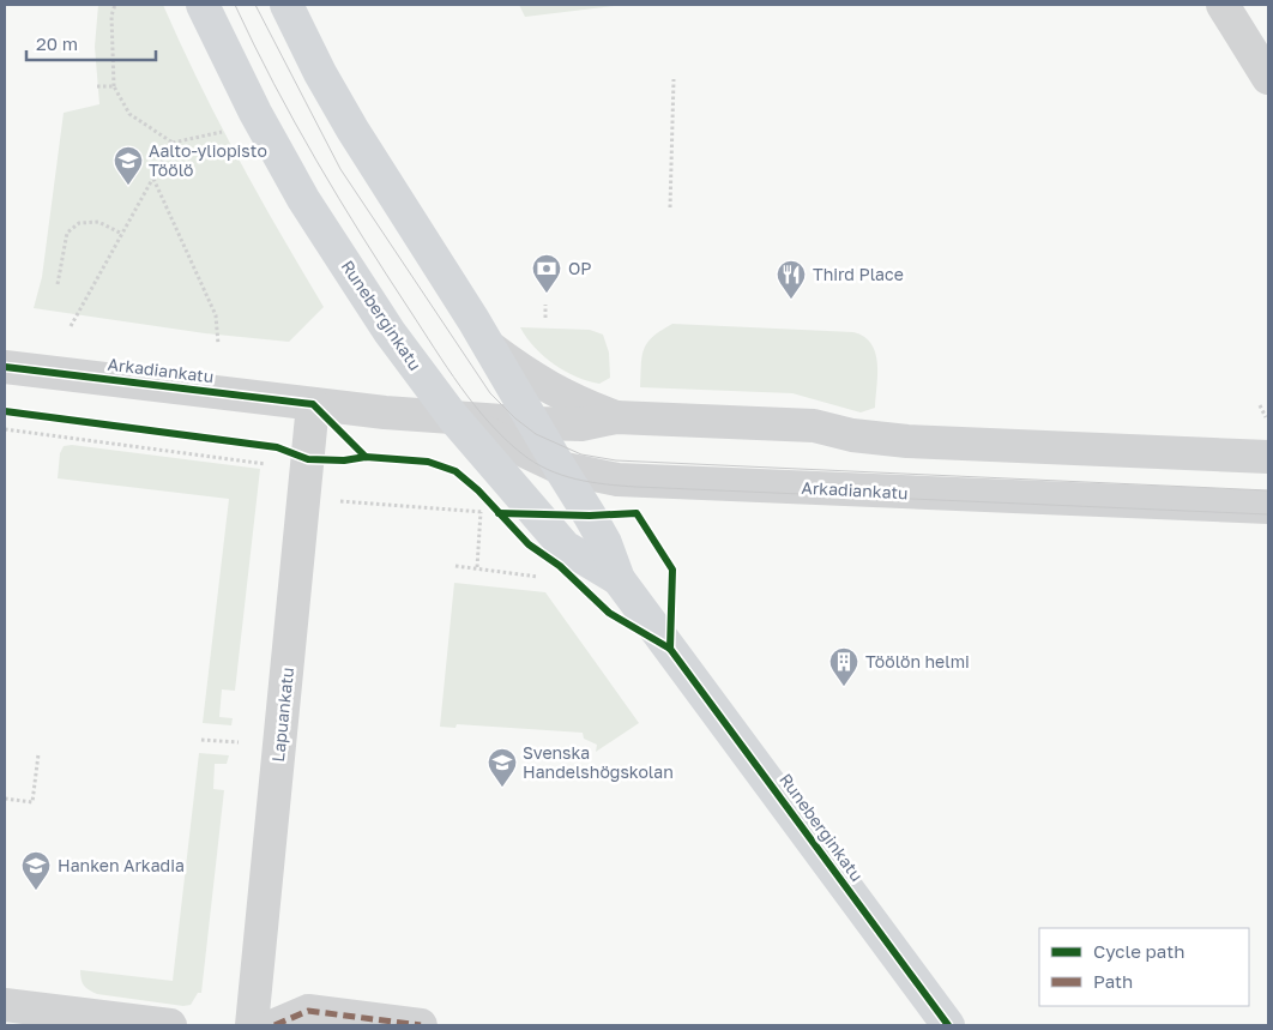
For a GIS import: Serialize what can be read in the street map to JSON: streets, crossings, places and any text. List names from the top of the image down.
{
  "streets": {
    "main road": ["Runeberginkatu"],
    "street": ["Arkadiankatu", "Lapuankatu"]
  },
  "crossings": [
    ["Runeberginkatu", "Arkadiankatu"],
    ["Arkadiankatu", "Lapuankatu"]
  ],
  "places": {
    "school or university": ["Aalto-yliopisto Töölö", "Svenska Handelshögskolan", "Hanken Arkadia"],
    "bank": ["OP"],
    "restaurant": ["Third Place"],
    "building": ["Töölön helmi"]
  },
  "legend": ["Cycle path", "Path"],
  "scale_bar": "20 m"
}
